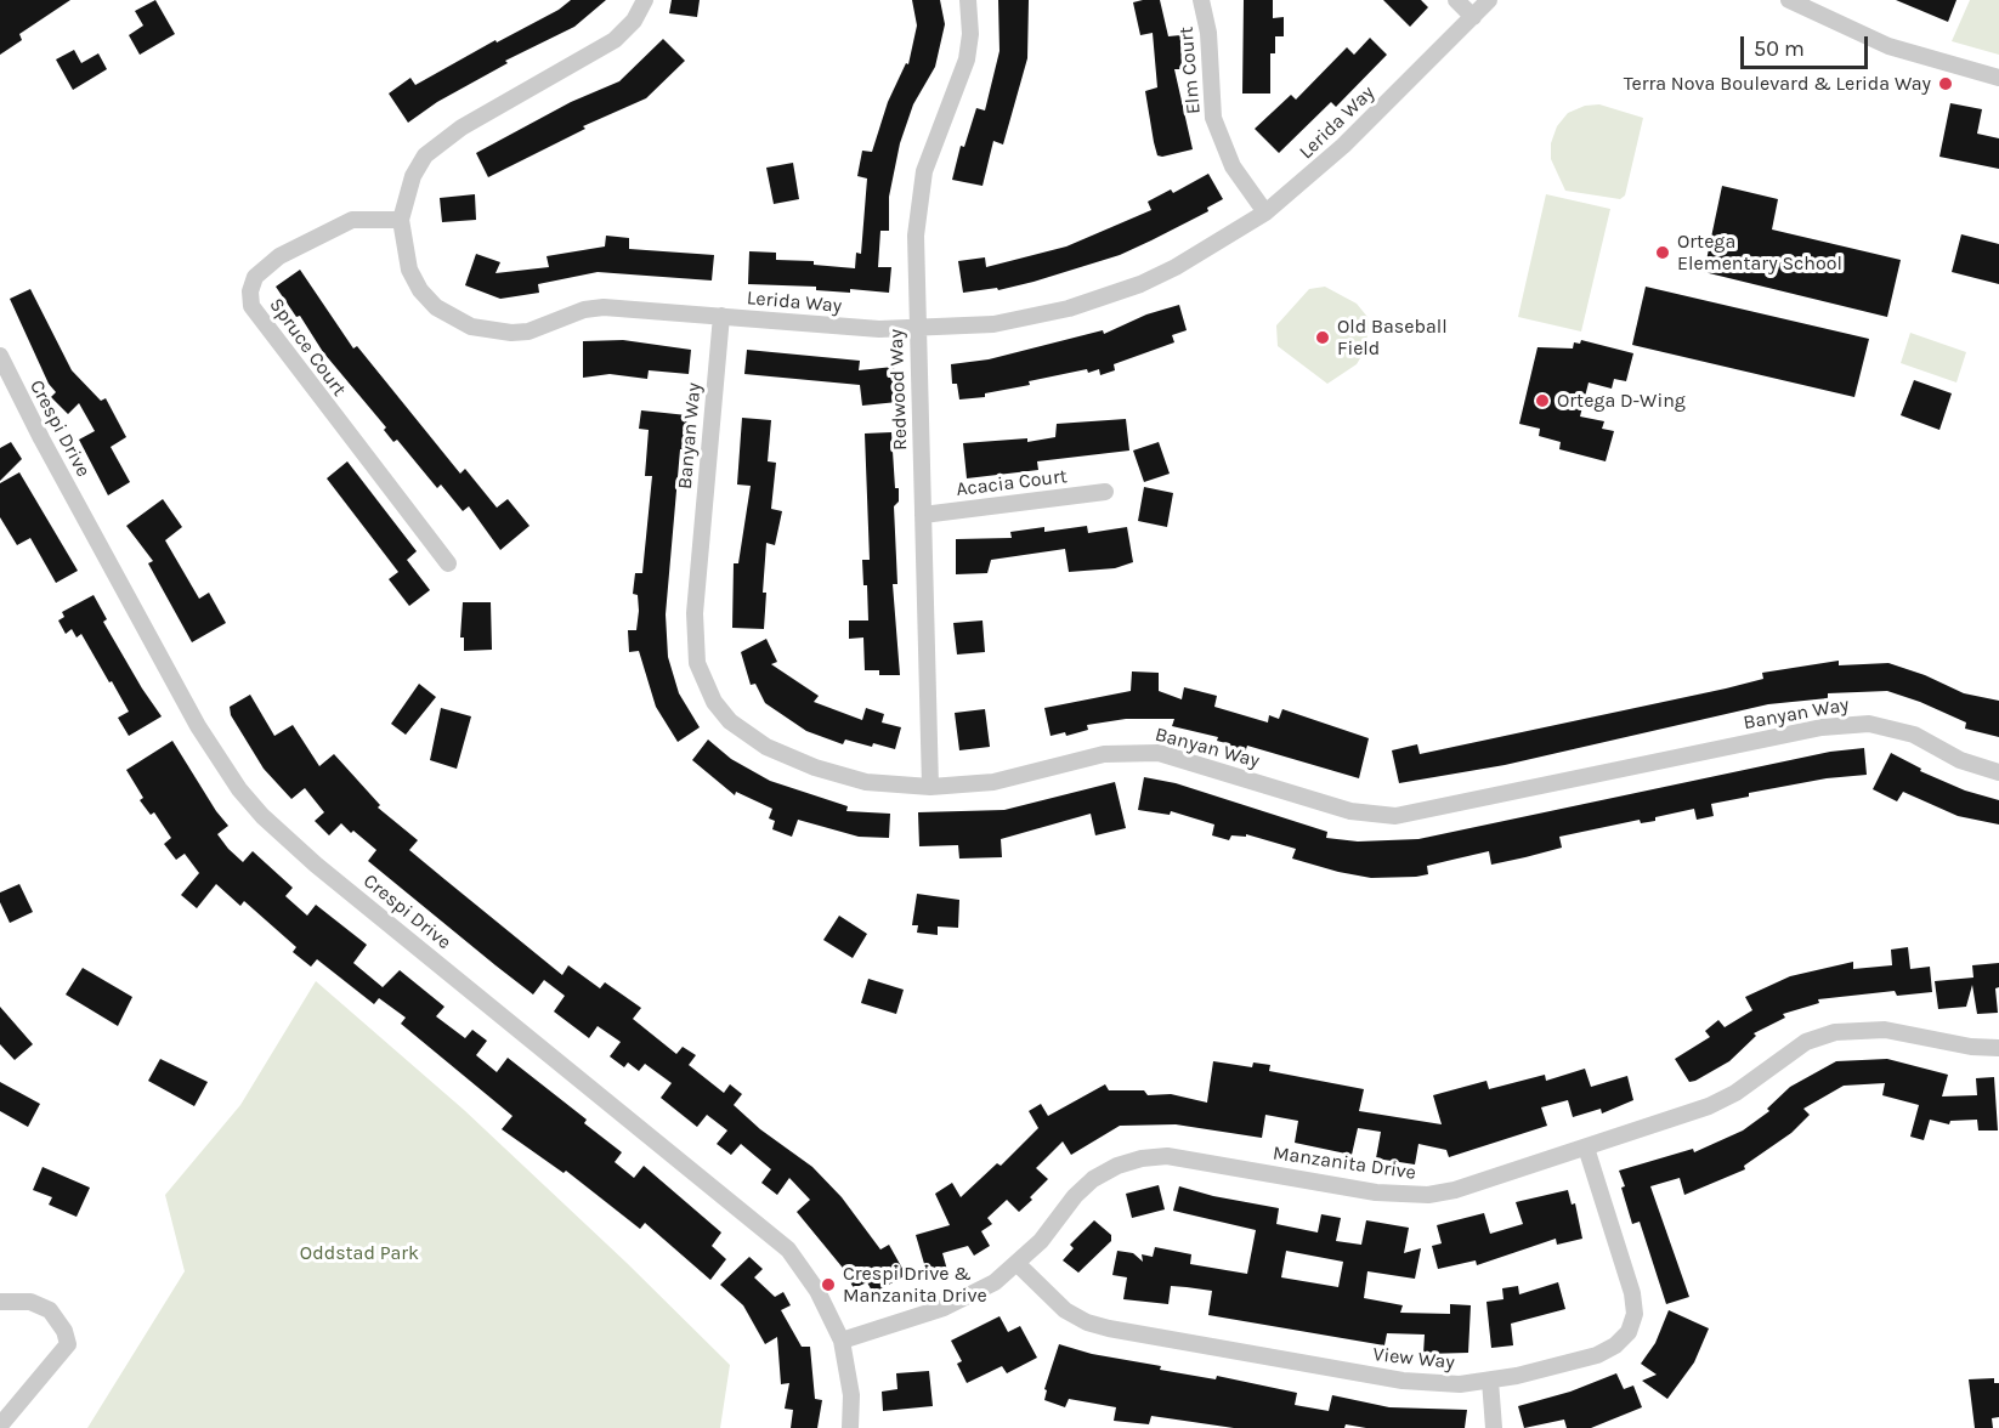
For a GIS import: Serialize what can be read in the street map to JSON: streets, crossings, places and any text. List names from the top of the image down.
{
  "streets": {
    "street": [
      "Elm Court",
      "Lerida Way",
      "Spruce Court",
      "Redwood Way",
      "Crespi Drive",
      "Banyan Way",
      "Acacia Court",
      "Manzanita Drive",
      "View Way"
    ]
  },
  "crossings": [
    ["Elm Court", "Lerida Way"],
    ["Lerida Way", "Spruce Court"],
    ["Lerida Way", "Redwood Way"],
    ["Lerida Way", "Banyan Way"],
    ["Redwood Way", "Banyan Way"],
    ["Redwood Way", "Acacia Court"],
    ["Crespi Drive", "Manzanita Drive"],
    ["Manzanita Drive", "View Way"]
  ],
  "parks": ["Oddstad Park"],
  "places": [
    "Terra Nova Boulevard & Lerida Way",
    "Ortega Elementary School",
    "Old Baseball Field",
    "Ortega D-Wing",
    "Crespi Drive & Manzanita Drive"
  ],
  "scale_bar": "50 m"
}
